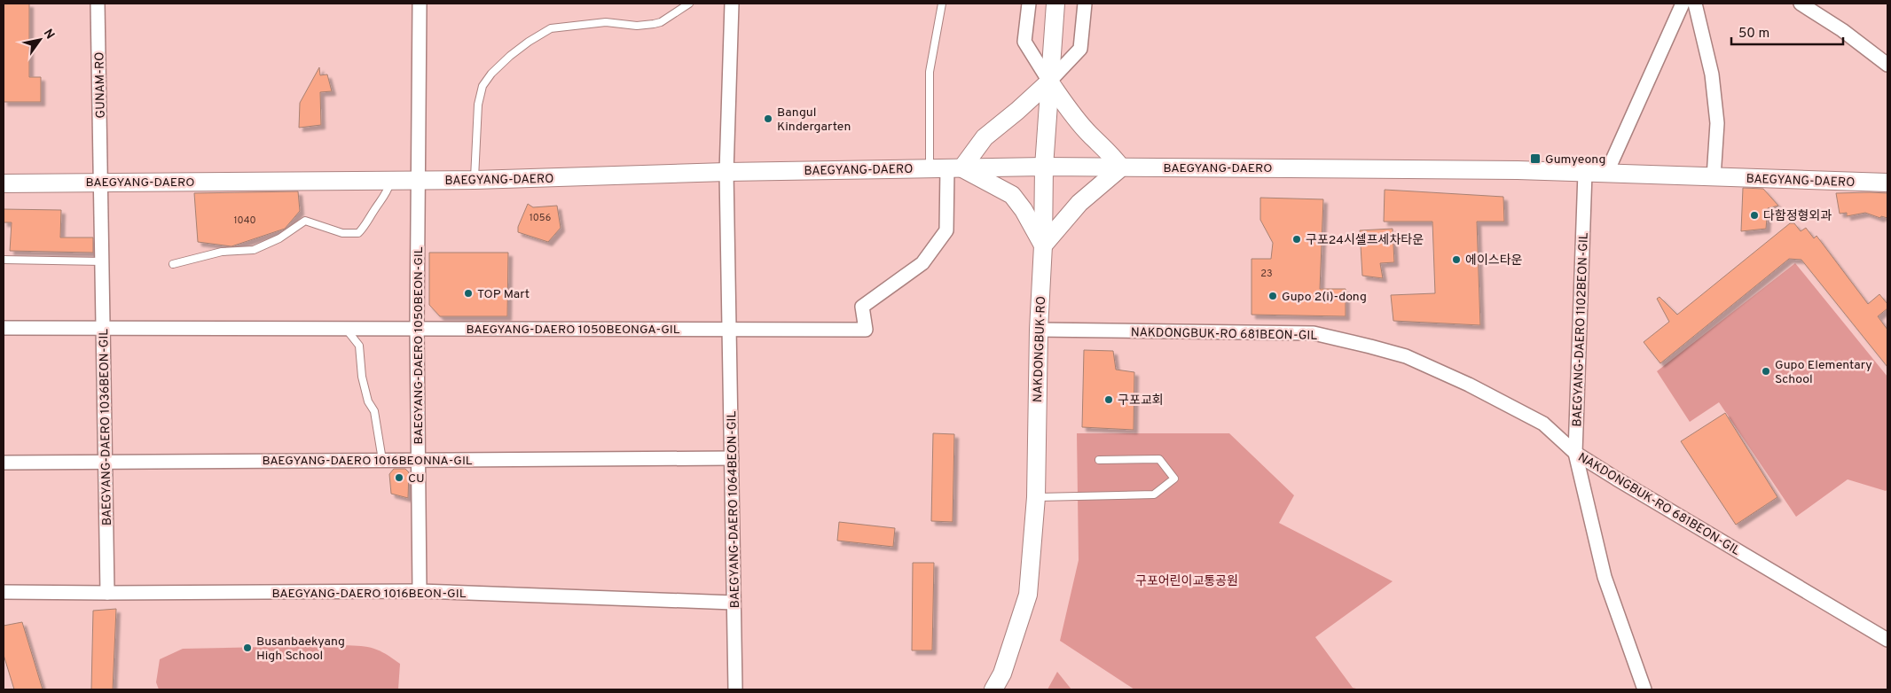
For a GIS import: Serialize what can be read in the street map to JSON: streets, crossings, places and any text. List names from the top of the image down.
{
  "streets": {
    "main road": ["BAEGYANG-DAERO", "NAKDONGBUK-RO"],
    "street": [
      "GUNAM-RO",
      "BAEGYANG-DAERO 1050BEONGA-GIL",
      "BAEGYANG-DAERO 1102BEON-GIL",
      "NAKDONGBUK-RO 681BEON-GIL",
      "BAEGYANG-DAERO 1050BEON-GIL",
      "BAEGYANG-DAERO 1036BEON-GIL",
      "BAEGYANG-DAERO 1016BEONNA-GIL",
      "BAEGYANG-DAERO 1064BEON-GIL",
      "BAEGYANG-DAERO 1016BEON-GIL"
    ]
  },
  "crossings": [
    ["GUNAM-RO", "BAEGYANG-DAERO"],
    ["GUNAM-RO", "BAEGYANG-DAERO 1036BEON-GIL"],
    ["BAEGYANG-DAERO", "BAEGYANG-DAERO 1102BEON-GIL"],
    ["BAEGYANG-DAERO", "BAEGYANG-DAERO 1050BEON-GIL"],
    ["BAEGYANG-DAERO", "NAKDONGBUK-RO"],
    ["BAEGYANG-DAERO", "BAEGYANG-DAERO 1036BEON-GIL"],
    ["BAEGYANG-DAERO", "BAEGYANG-DAERO 1064BEON-GIL"],
    ["BAEGYANG-DAERO 1050BEONGA-GIL", "BAEGYANG-DAERO 1050BEON-GIL"],
    ["BAEGYANG-DAERO 1050BEONGA-GIL", "BAEGYANG-DAERO 1036BEON-GIL"],
    ["BAEGYANG-DAERO 1050BEONGA-GIL", "BAEGYANG-DAERO 1064BEON-GIL"],
    ["BAEGYANG-DAERO 1102BEON-GIL", "NAKDONGBUK-RO 681BEON-GIL"],
    ["NAKDONGBUK-RO 681BEON-GIL", "NAKDONGBUK-RO"],
    ["BAEGYANG-DAERO 1050BEON-GIL", "BAEGYANG-DAERO 1016BEONNA-GIL"],
    ["BAEGYANG-DAERO 1050BEON-GIL", "BAEGYANG-DAERO 1016BEON-GIL"],
    ["BAEGYANG-DAERO 1036BEON-GIL", "BAEGYANG-DAERO 1016BEONNA-GIL"],
    ["BAEGYANG-DAERO 1036BEON-GIL", "BAEGYANG-DAERO 1016BEON-GIL"],
    ["BAEGYANG-DAERO 1016BEONNA-GIL", "BAEGYANG-DAERO 1064BEON-GIL"],
    ["BAEGYANG-DAERO 1064BEON-GIL", "BAEGYANG-DAERO 1016BEON-GIL"]
  ],
  "parks": ["구포어린이교통공원"],
  "places": {
    "other": [
      "Bangul Kindergarten",
      "다함정형외과",
      "구포24시셀프세차타운",
      "에이스타운",
      "TOP Mart",
      "Gupo 2(i)-dong",
      "Gupo Elementary School",
      "구포교회",
      "CU",
      "Busanbaekyang High School"
    ],
    "transit": ["Gumyeong"]
  },
  "house_numbers": ["1056", "1040", "23"],
  "scale_bar": "50 m",
  "north": "top right"
}
